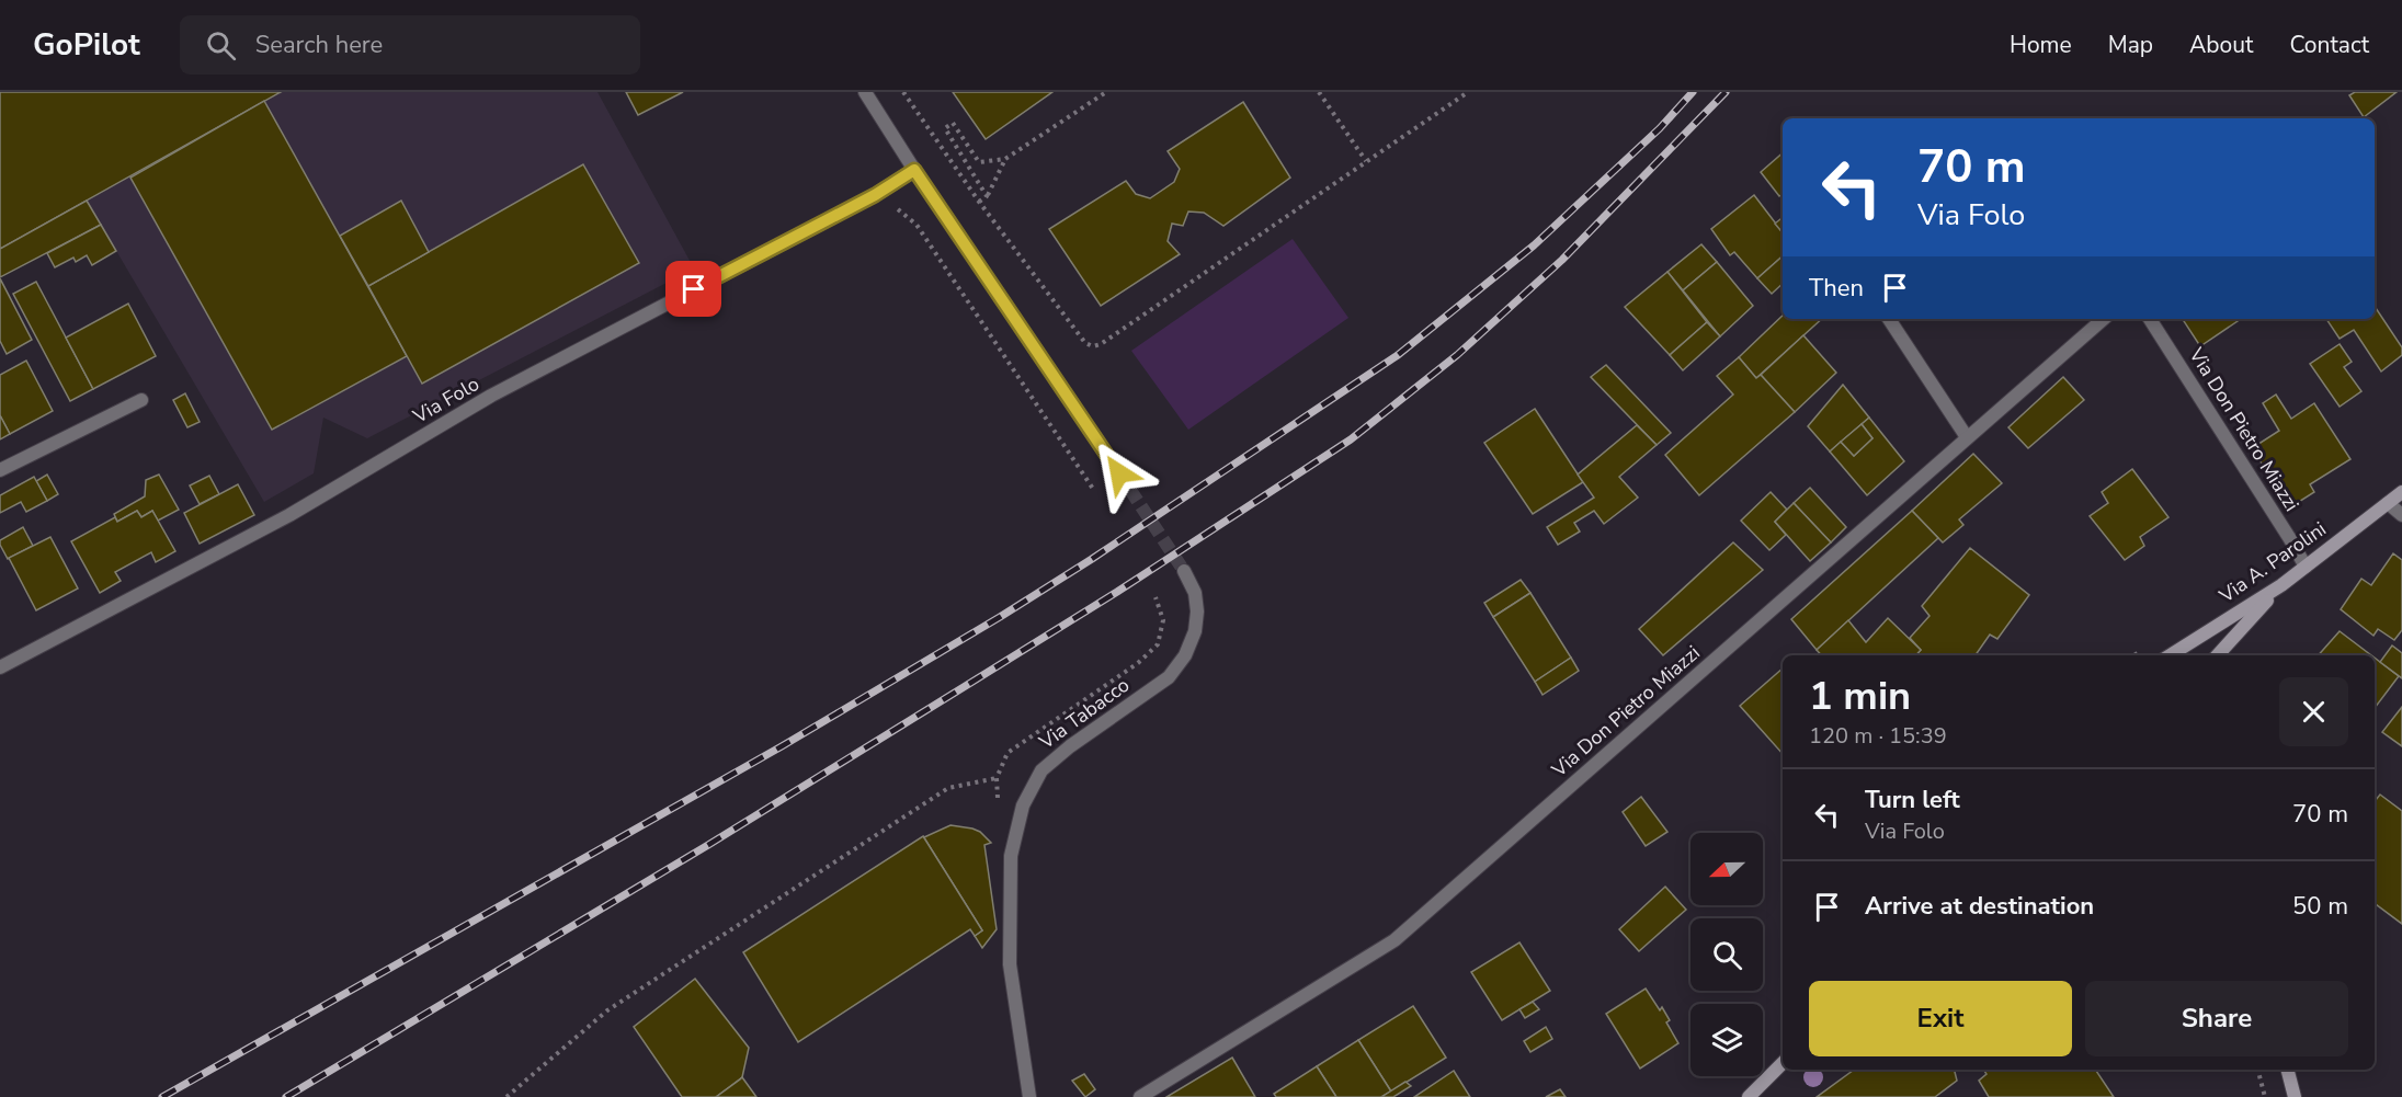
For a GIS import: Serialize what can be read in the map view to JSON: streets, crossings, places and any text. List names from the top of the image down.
{
  "streets": {
    "main road": ["Via A. Parolini"],
    "street": ["Via Folo", "Via Don Pietro Miazzi", "Via Tabacco"]
  },
  "crossings": [
    ["Via Don Pietro Miazzi", "Via A. Parolini"]
  ],
  "north": "left",
  "page": {
    "header": "GoPilot",
    "search": "Search here",
    "nav": [
      "Home",
      "Map",
      "About",
      "Contact"
    ],
    "turn": ["70 m", "Via Folo"],
    "then": "Then",
    "heading": ["1 min", "120 m · 15:39"],
    "list": [
      {
        "name": "Turn left",
        "note": "Via Folo",
        "value": "70 m"
      },
      {
        "name": "Arrive at destination",
        "value": "50 m"
      }
    ],
    "buttons": ["Exit", "Share"]
  }
}
